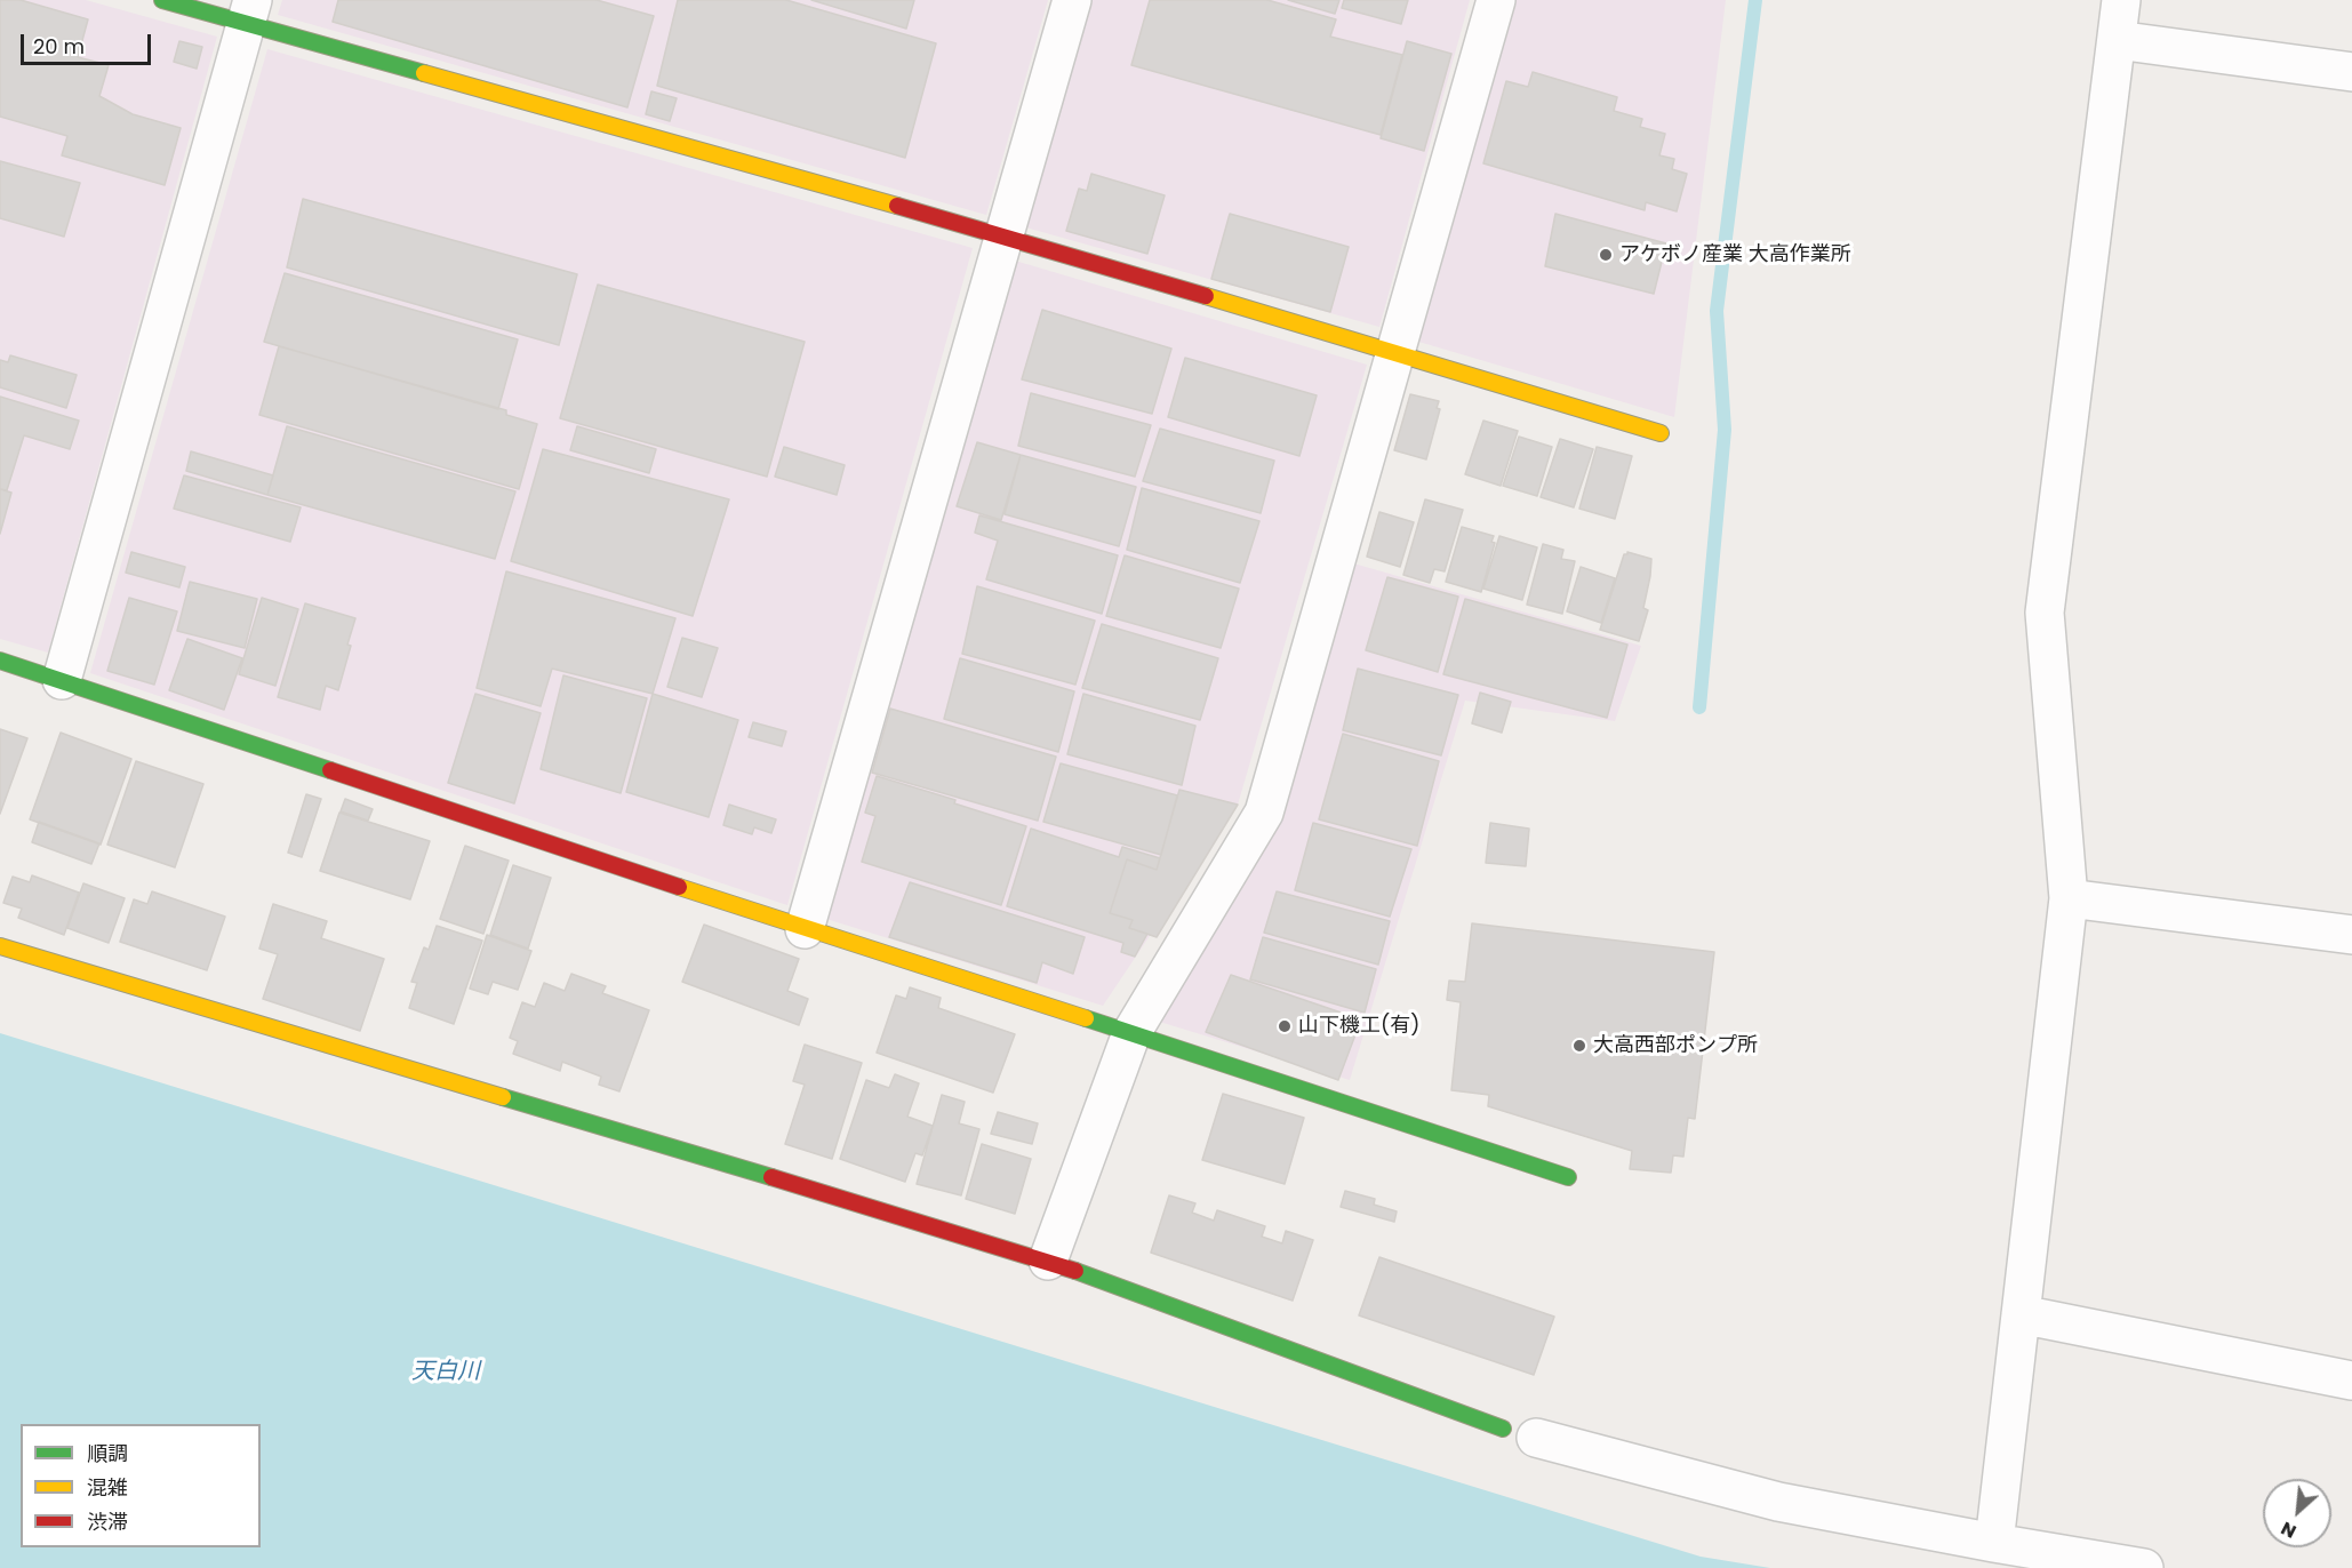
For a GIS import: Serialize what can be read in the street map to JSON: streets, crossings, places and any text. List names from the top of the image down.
{
  "water": ["天白川"],
  "places": ["アケボノ産業 大高作業所", "山下機工(有)", "大高西部ポンプ所"],
  "legend": ["順調", "混雑", "渋滞"],
  "scale_bar": "20 m",
  "north": "bottom left"
}
